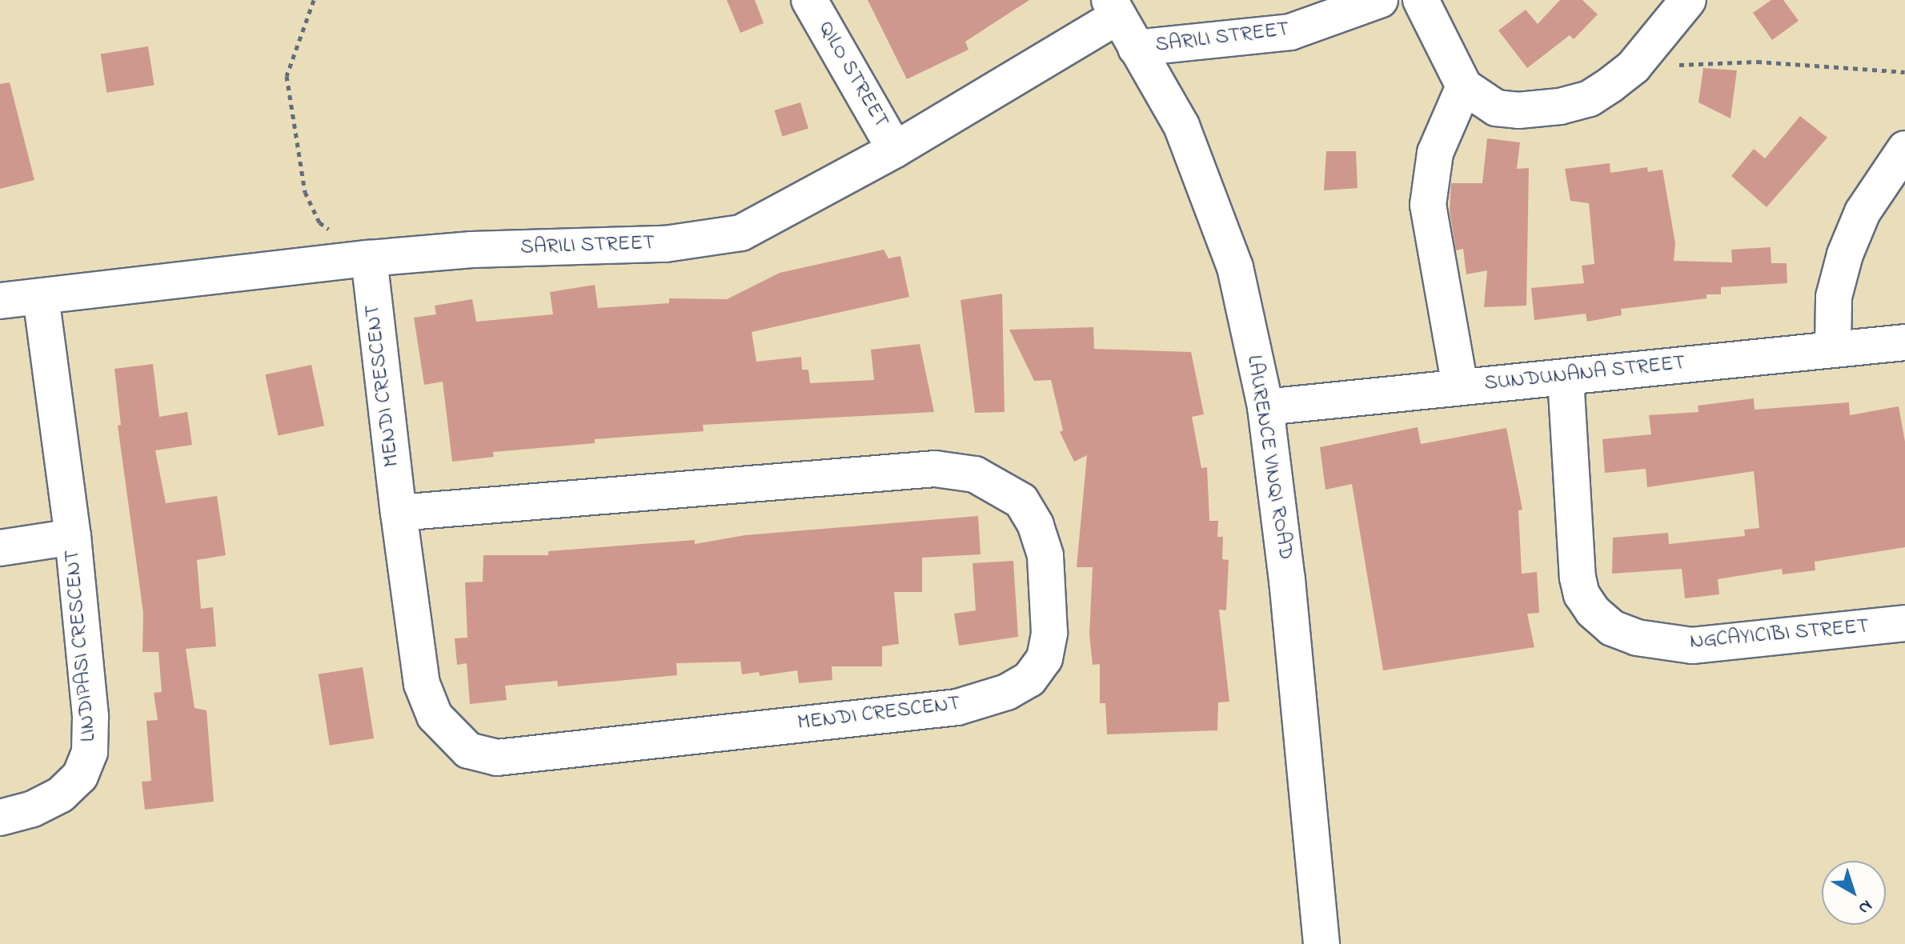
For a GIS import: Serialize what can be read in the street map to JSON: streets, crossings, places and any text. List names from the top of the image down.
{
  "streets": {
    "street": [
      "SARILI STREET",
      "QILO STREET",
      "SUNDUNANA STREET",
      "MENDI CRESCENT",
      "LAURENCE VINQI ROAD",
      "NGCAYICIBI STREET",
      "LINDIPASI CRESCENT"
    ]
  },
  "crossings": [
    ["SARILI STREET", "QILO STREET"],
    ["SARILI STREET", "MENDI CRESCENT"],
    ["SARILI STREET", "LAURENCE VINQI ROAD"],
    ["SARILI STREET", "LINDIPASI CRESCENT"],
    ["SUNDUNANA STREET", "LAURENCE VINQI ROAD"],
    ["SUNDUNANA STREET", "NGCAYICIBI STREET"]
  ],
  "north": "bottom right"
}
